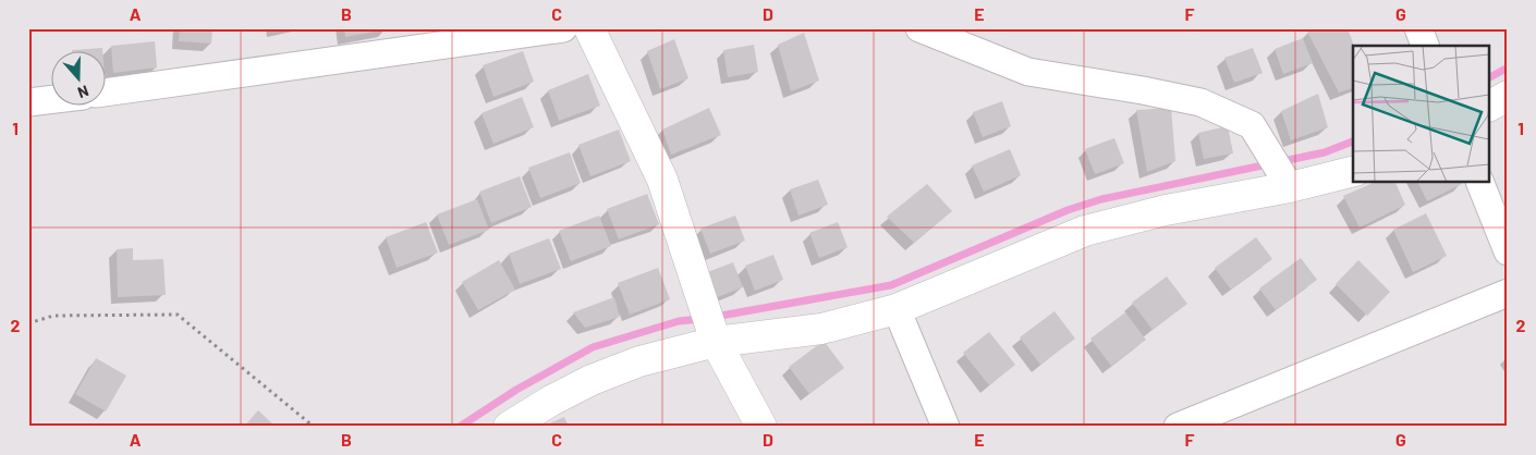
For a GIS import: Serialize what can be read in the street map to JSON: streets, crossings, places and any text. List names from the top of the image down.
{
  "north": "bottom",
  "grid": {
    "columns": [
      "A",
      "B",
      "C",
      "D",
      "E",
      "F",
      "G"
    ],
    "rows": ["1", "2"]
  }
}
